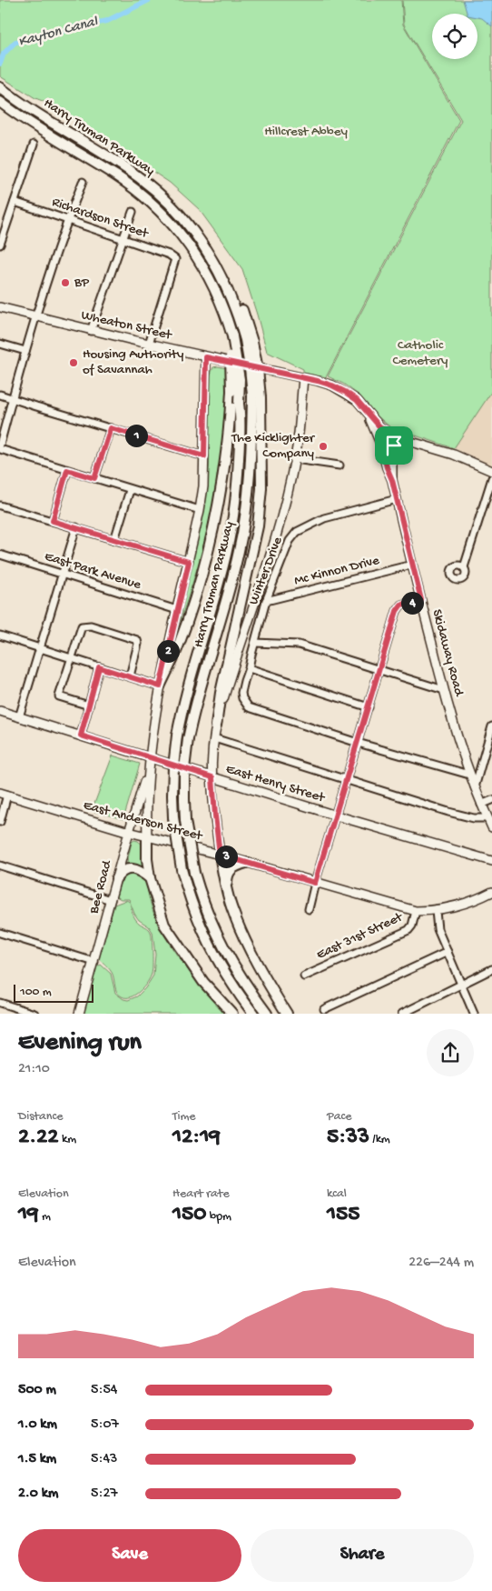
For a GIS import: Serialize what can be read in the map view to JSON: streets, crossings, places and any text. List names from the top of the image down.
{
  "streets": {
    "highway": ["Harry Truman Parkway"],
    "main road": [
      "Wheaton Street",
      "Skidaway Road",
      "East Henry Street",
      "East Anderson Street",
      "Bee Road"
    ],
    "street": [
      "Richardson Street",
      "East Park Avenue",
      "Winter Drive",
      "Mc Kinnon Drive",
      "East 31st Street"
    ]
  },
  "crossings": [
    ["Richardson Street", "Wheaton Street"],
    ["Wheaton Street", "Skidaway Road"],
    ["Winter Drive", "Mc Kinnon Drive"],
    ["Winter Drive", "Skidaway Road"],
    ["Mc Kinnon Drive", "Skidaway Road"],
    ["East Anderson Street", "Bee Road"],
    ["East Anderson Street", "East 31st Street"]
  ],
  "water": ["Kayton Canal"],
  "parks": ["Hillcrest Abbey", "Catholic Cemetery"],
  "places": ["BP", "Housing Authority of Savannah", "The Kicklighter Company"],
  "scale_bar": "100 m",
  "page": {
    "pins": [
      "1",
      "4",
      "2",
      "3"
    ],
    "scale": "100 m",
    "heading": ["Evening run", "21:10"],
    "stats": [
      ["Distance", "2.22 km"],
      ["Time", "12:19"],
      ["Pace", "5:33 /km"],
      ["Elevation", "19 m"],
      ["Heart rate", "150 bpm"],
      ["kcal", "155"]
    ],
    "chart": ["Elevation", "226–244 m"],
    "list": [
      {
        "name": "500 m",
        "note": "5:54"
      },
      {
        "name": "1.0 km",
        "note": "5:07"
      },
      {
        "name": "1.5 km",
        "note": "5:43"
      },
      {
        "name": "2.0 km",
        "note": "5:27"
      }
    ],
    "buttons": ["Save", "Share"]
  }
}
